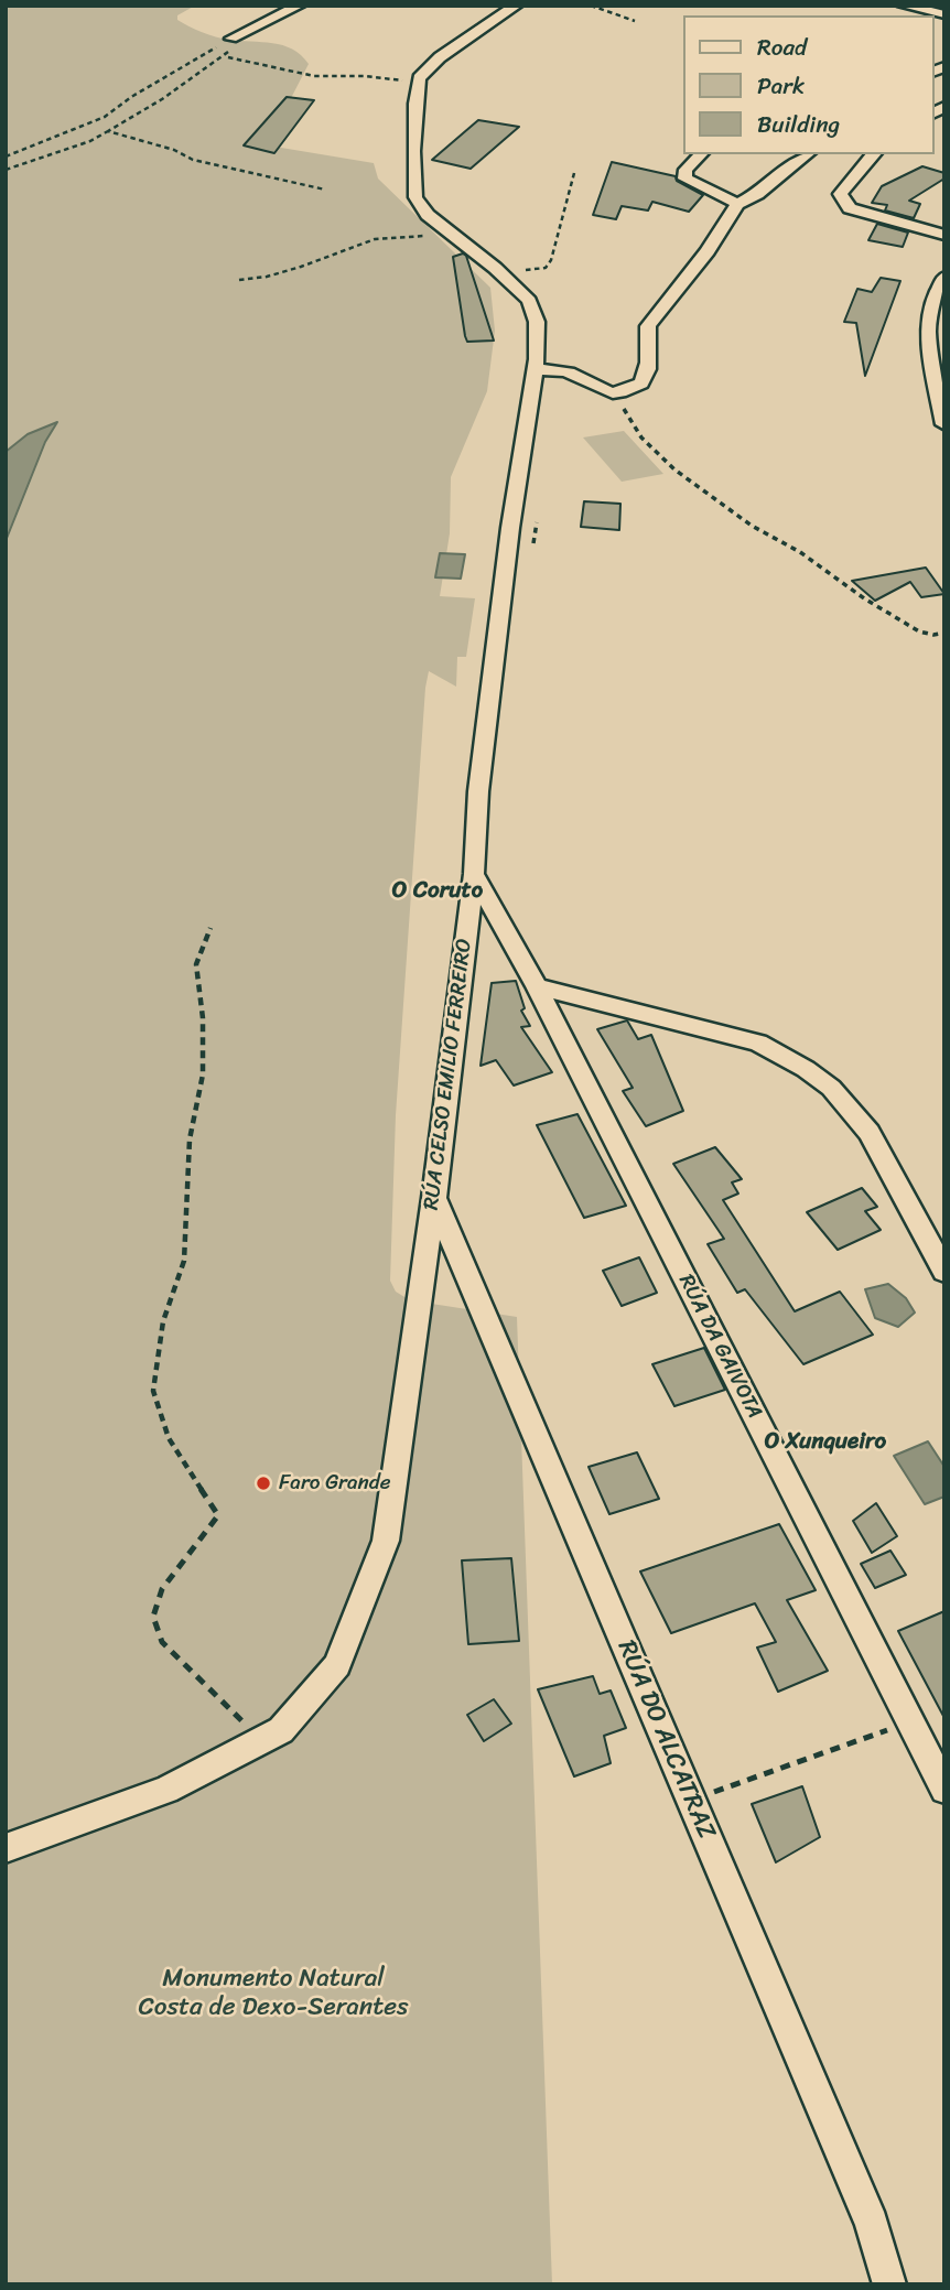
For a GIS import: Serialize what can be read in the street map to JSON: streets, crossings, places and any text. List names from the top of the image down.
{
  "streets": {
    "street": ["RÚA CELSO EMILIO FERREIRO", "RÚA DA GAIVOTA", "RÚA DO ALCATRAZ"]
  },
  "crossings": [
    ["RÚA CELSO EMILIO FERREIRO", "RÚA DA GAIVOTA"],
    ["RÚA CELSO EMILIO FERREIRO", "RÚA DO ALCATRAZ"]
  ],
  "districts": ["O Coruto", "O Xunqueiro"],
  "parks": ["Monumento Natural Costa de Dexo-Serantes"],
  "places": ["Faro Grande"],
  "legend": ["Road", "Park", "Building"]
}
